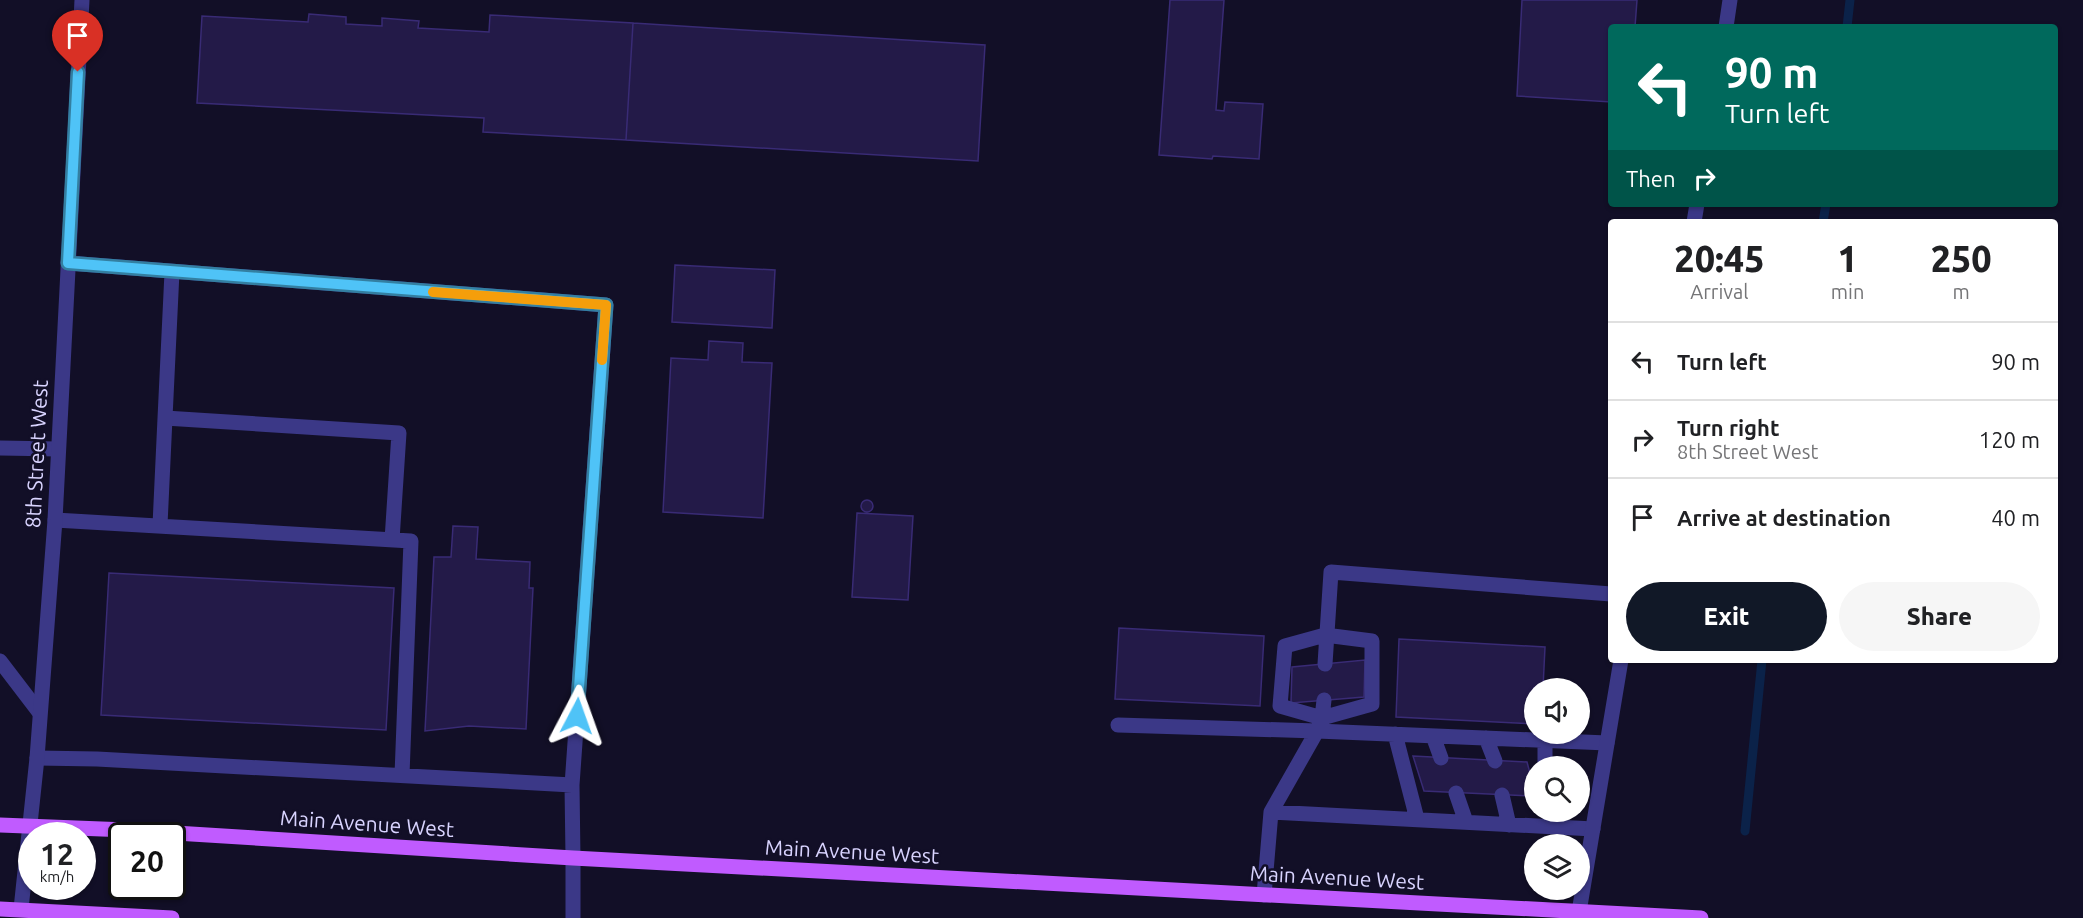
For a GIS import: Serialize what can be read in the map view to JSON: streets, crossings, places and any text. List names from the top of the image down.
{
  "streets": {
    "main road": ["Main Avenue West"],
    "street": ["8th Street West"]
  },
  "page": {
    "turn": ["90 m", "Turn left"],
    "then": "Then",
    "eta": [
      "20:45",
      "Arrival",
      "1",
      "min",
      "250",
      "m"
    ],
    "list": [
      {
        "name": "Turn left",
        "value": "90 m"
      },
      {
        "name": "Turn right",
        "note": "8th Street West",
        "value": "120 m"
      },
      {
        "name": "Arrive at destination",
        "value": "40 m"
      }
    ],
    "buttons": ["Exit", "Share"],
    "speed": "12 km/h",
    "limit": "20"
  }
}
